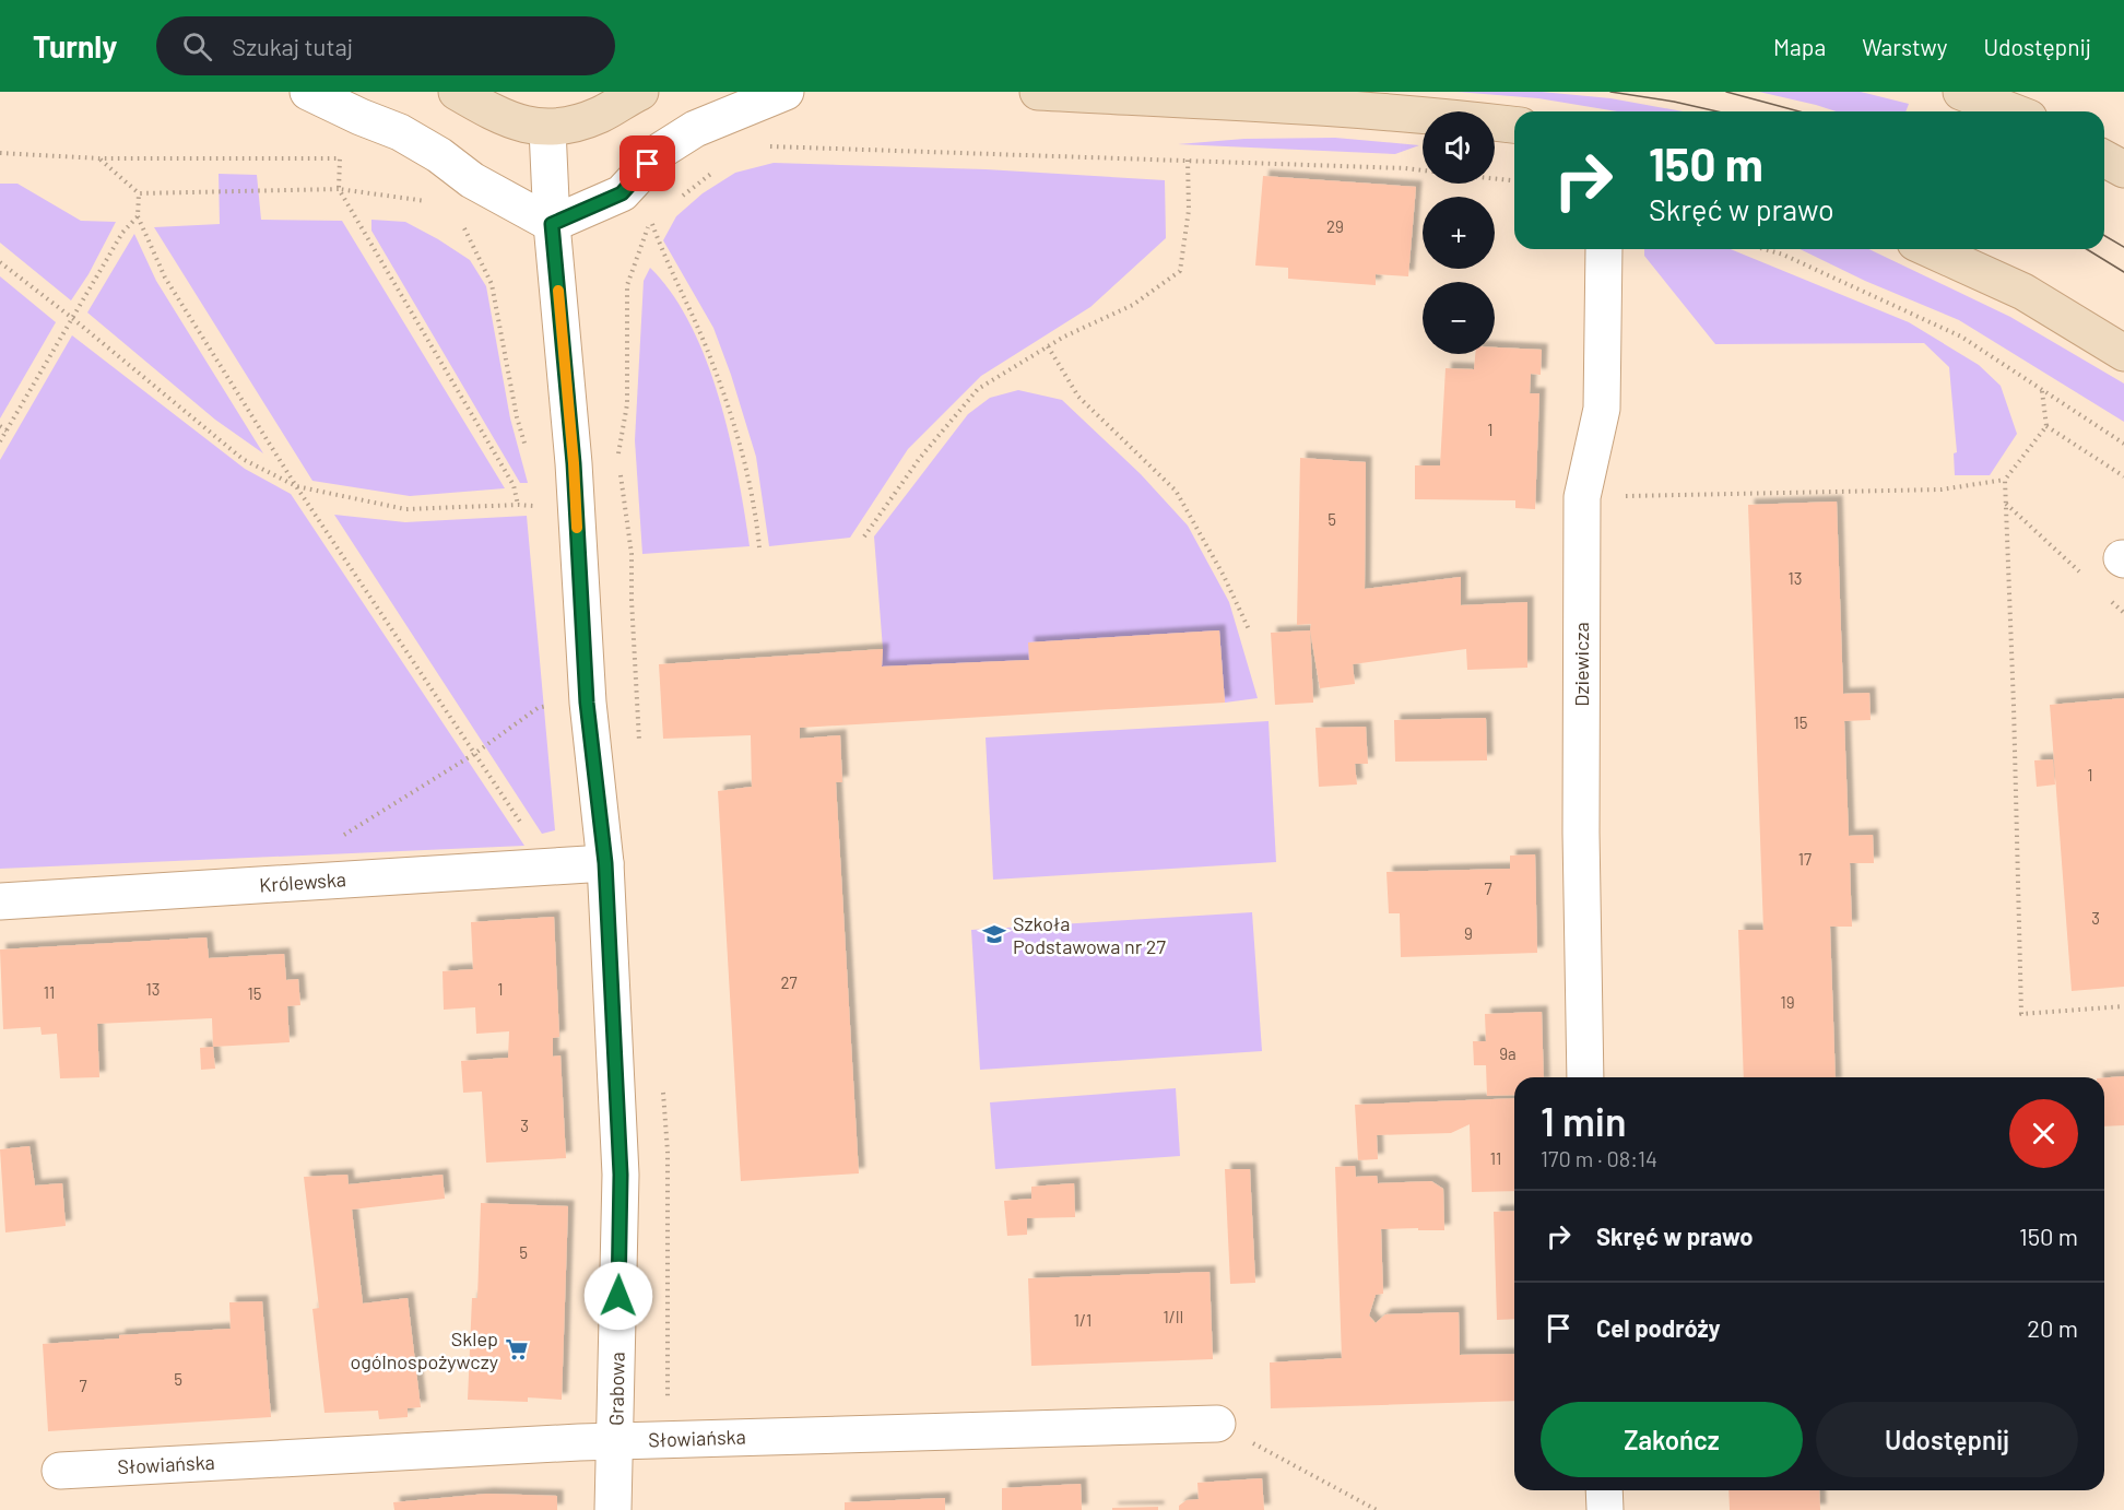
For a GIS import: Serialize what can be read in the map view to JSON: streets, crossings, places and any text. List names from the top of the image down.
{
  "streets": {
    "street": [
      "Dziewicza",
      "Królewska",
      "Grabowa",
      "Słowiańska"
    ]
  },
  "crossings": [
    ["Królewska", "Grabowa"],
    ["Grabowa", "Słowiańska"]
  ],
  "places": {
    "school or university": ["Szkoła Podstawowa nr 27"],
    "supermarket": ["Sklep ogólnospożywczy"]
  },
  "house_numbers": [
    "29",
    "1",
    "5",
    "13",
    "15",
    "1",
    "17",
    "7",
    "3",
    "9",
    "27",
    "13",
    "1",
    "11",
    "15",
    "19",
    "9a",
    "3",
    "11",
    "5",
    "1/II",
    "1/1",
    "5",
    "7"
  ],
  "page": {
    "header": "Turnly",
    "search": "Szukaj tutaj",
    "nav": ["Mapa", "Warstwy", "Udostępnij"],
    "map_buttons": ["+", "−"],
    "turn": ["150 m", "Skręć w prawo"],
    "heading": ["1 min", "170 m · 08:14"],
    "list": [
      {
        "name": "Skręć w prawo",
        "value": "150 m"
      },
      {
        "name": "Cel podróży",
        "value": "20 m"
      }
    ],
    "buttons": ["Zakończ", "Udostępnij"]
  }
}
